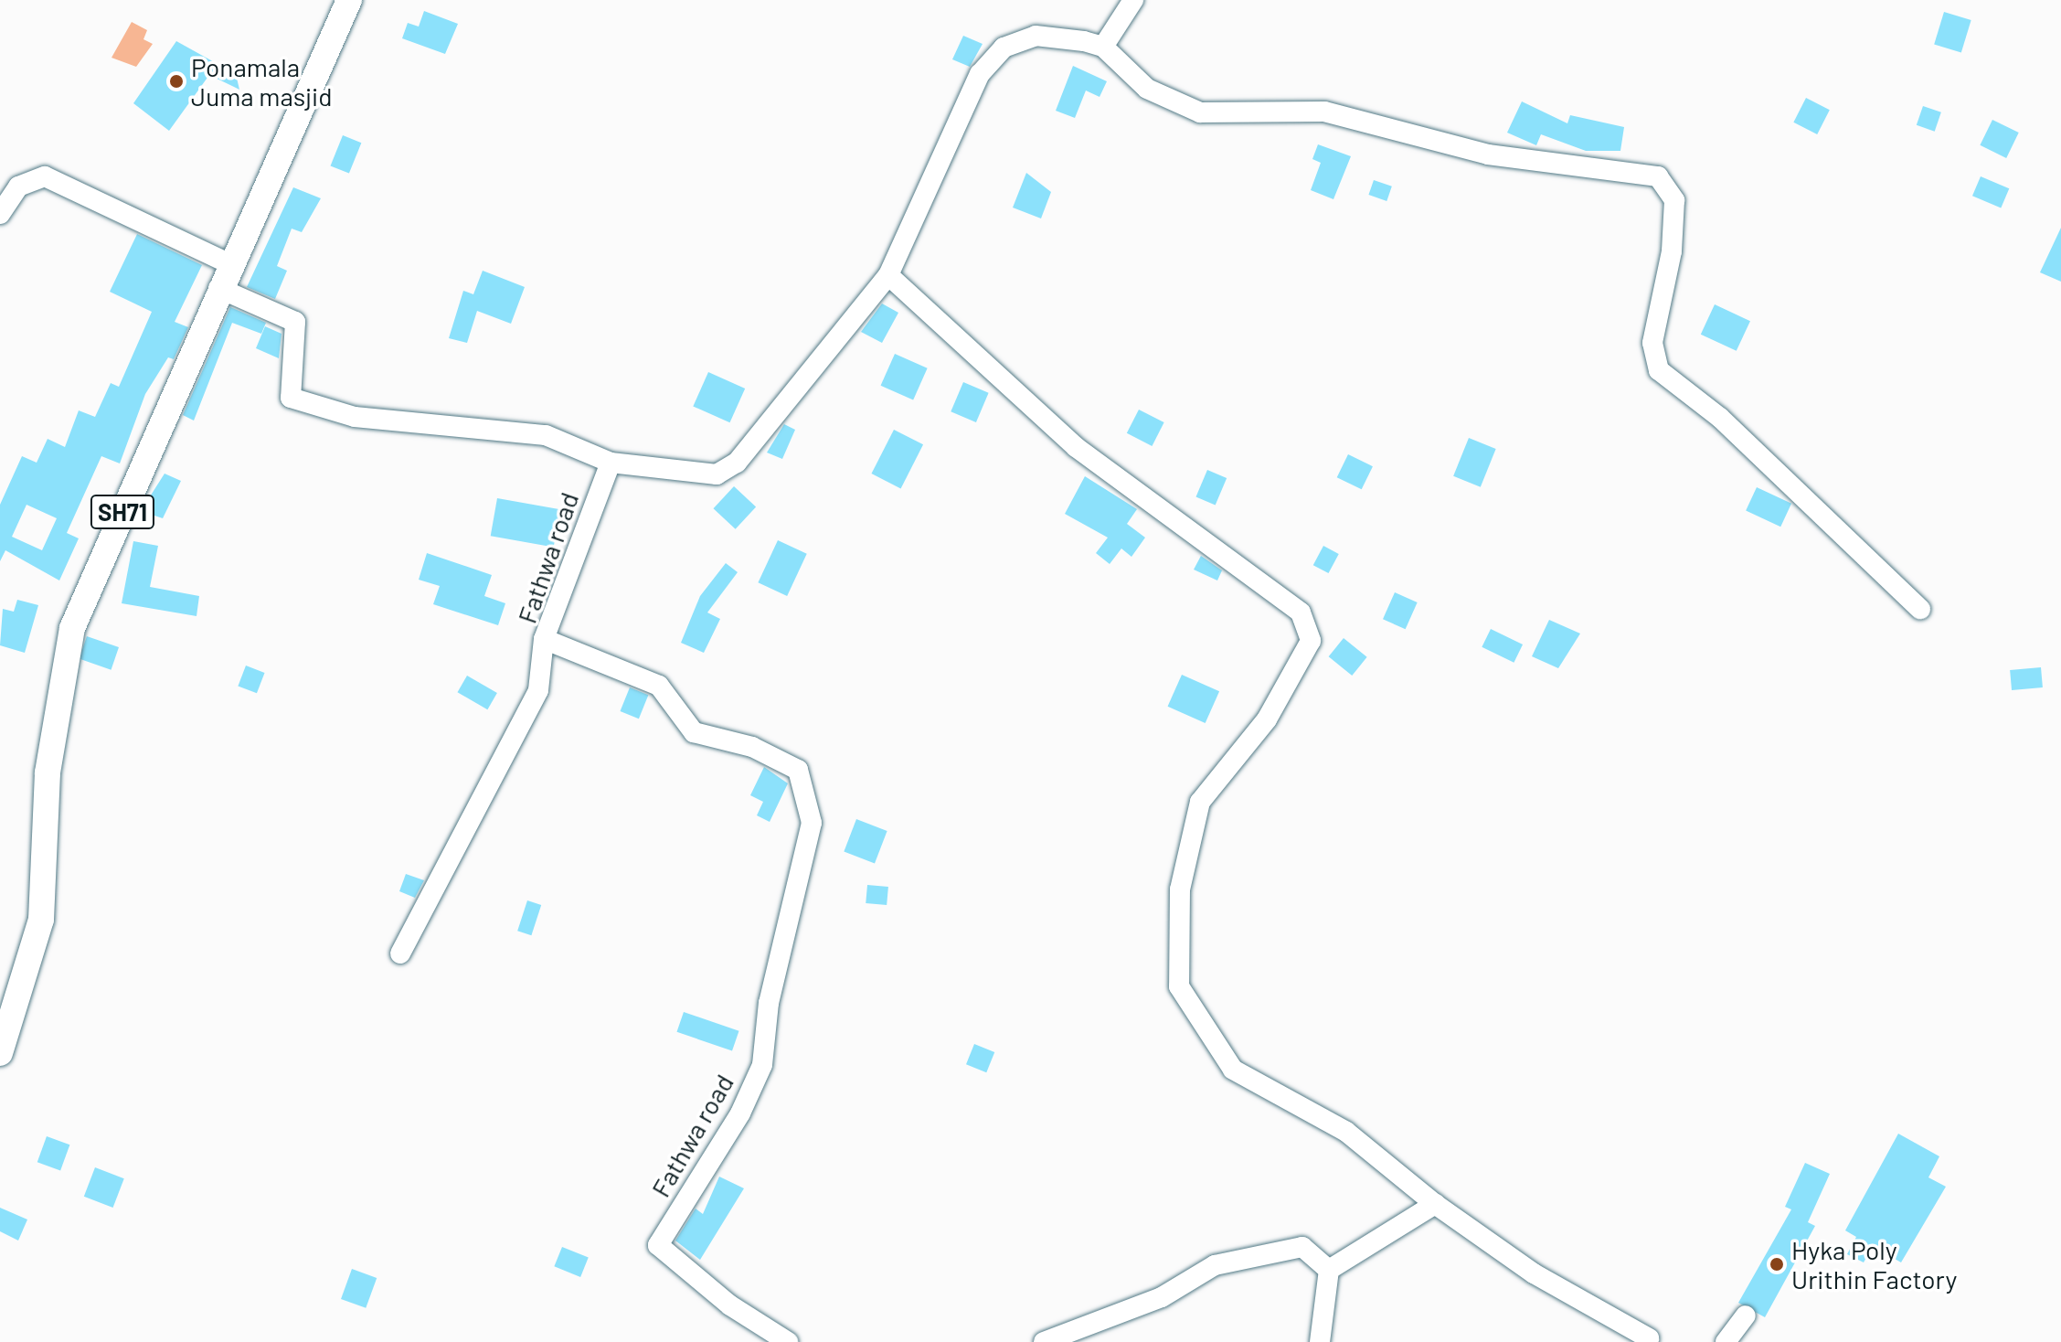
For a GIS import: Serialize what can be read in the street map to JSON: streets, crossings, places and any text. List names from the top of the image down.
{
  "streets": {
    "main road": ["SH71"],
    "street": ["Fathwa road"]
  },
  "places": ["Ponamala Juma masjid", "Hyka Poly Urithin Factory"]
}
